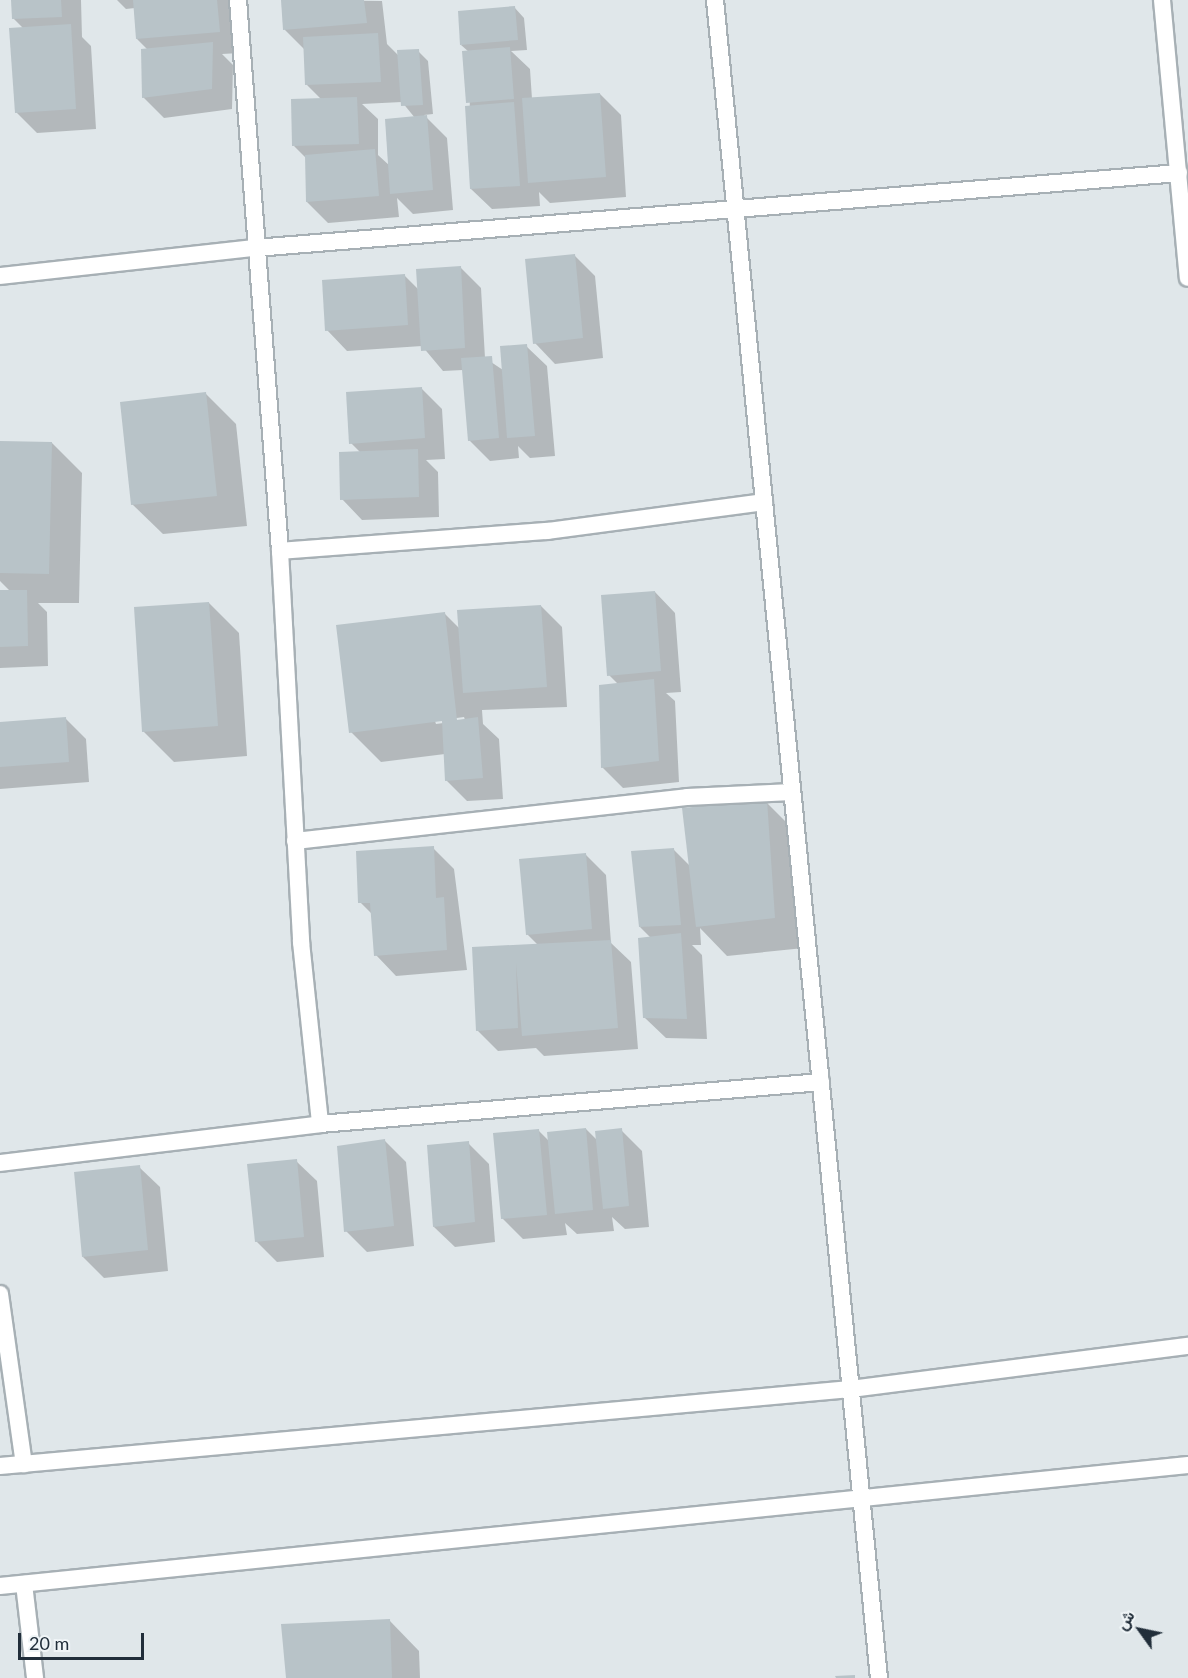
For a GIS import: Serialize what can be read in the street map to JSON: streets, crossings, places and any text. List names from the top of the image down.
{
  "scale_bar": "20 m",
  "north": "top left"
}
